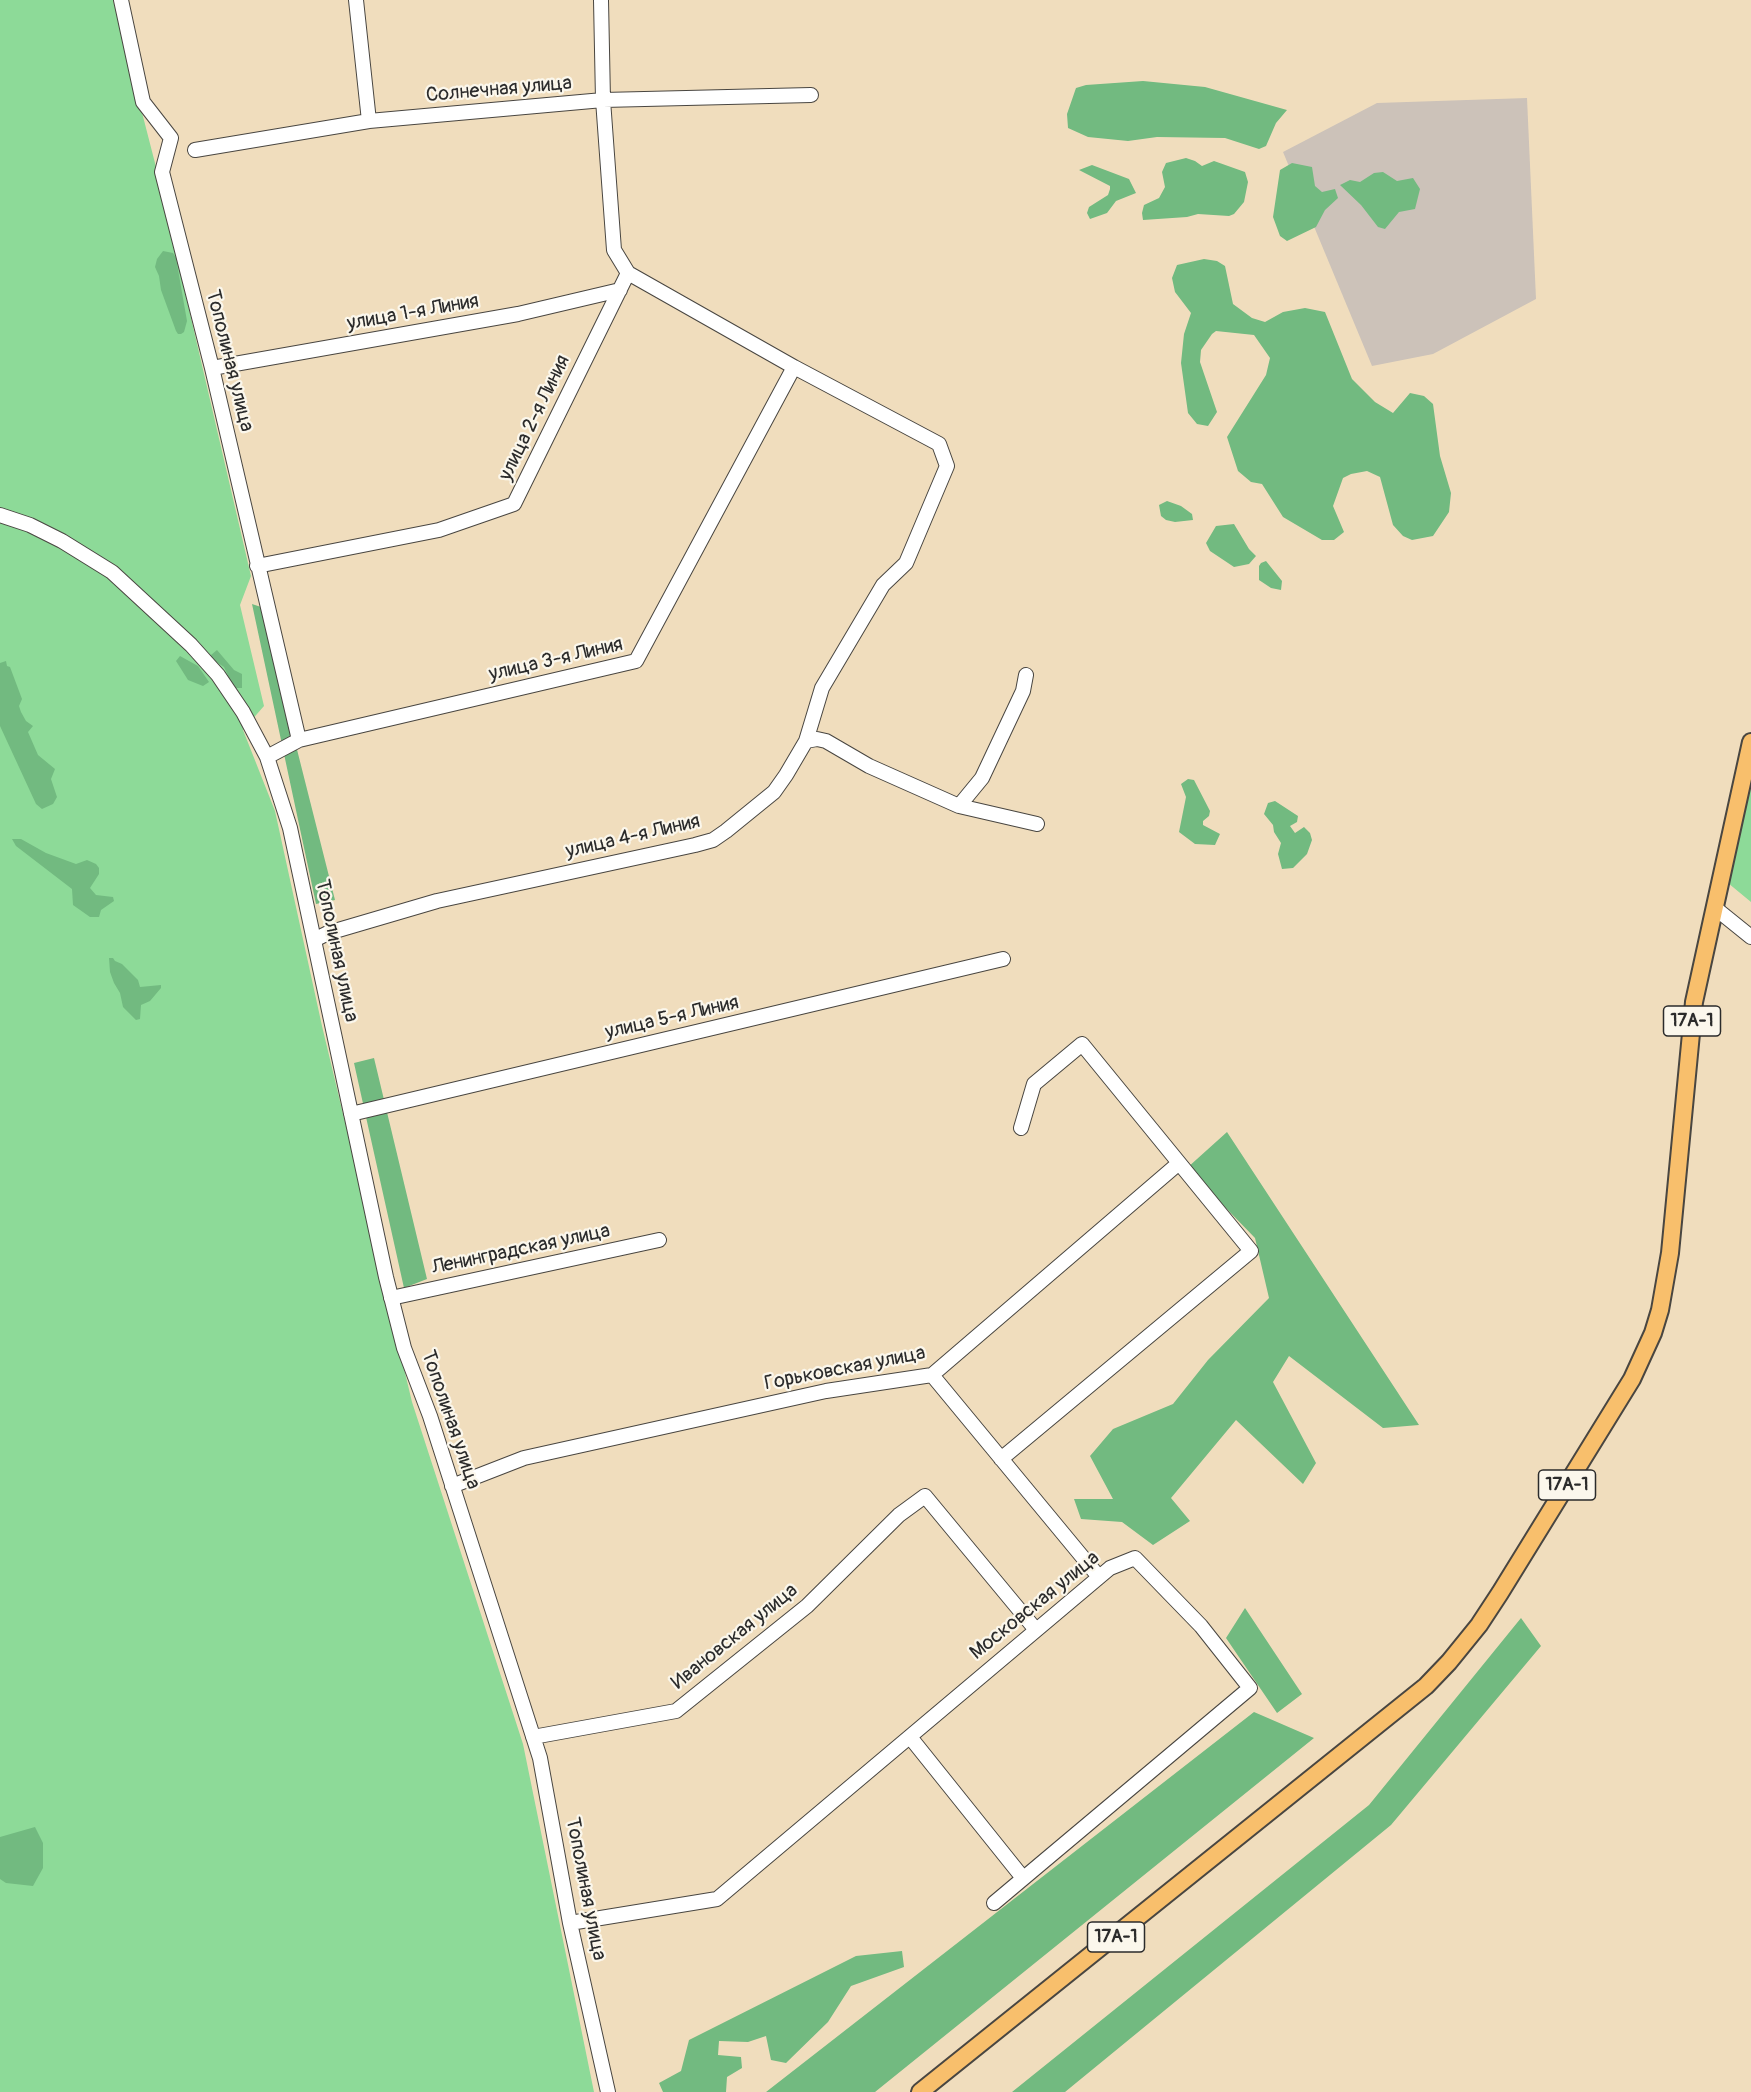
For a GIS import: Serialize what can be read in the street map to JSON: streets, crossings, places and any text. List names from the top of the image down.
{
  "streets": {
    "main road": ["17А-1"],
    "street": [
      "Солнечная улица",
      "улица 1-я Линия",
      "Тополиная улица",
      "улица 2-я Линия",
      "улица 3-я Линия",
      "улица 4-я Линия",
      "улица 5-я Линия",
      "Ленинградская улица",
      "Горьковская улица",
      "Московская улица",
      "Ивановская улица"
    ]
  },
  "crossings": [
    ["улица 1-я Линия", "Тополиная улица"],
    ["улица 1-я Линия", "улица 2-я Линия"],
    ["Тополиная улица", "улица 2-я Линия"],
    ["Тополиная улица", "улица 3-я Линия"],
    ["Тополиная улица", "улица 4-я Линия"],
    ["Тополиная улица", "улица 5-я Линия"],
    ["Тополиная улица", "Ленинградская улица"],
    ["Тополиная улица", "Горьковская улица"],
    ["Тополиная улица", "Московская улица"],
    ["Тополиная улица", "Ивановская улица"],
    ["улица 3-я Линия", "улица 4-я Линия"],
    ["Московская улица", "Ивановская улица"]
  ]
}
